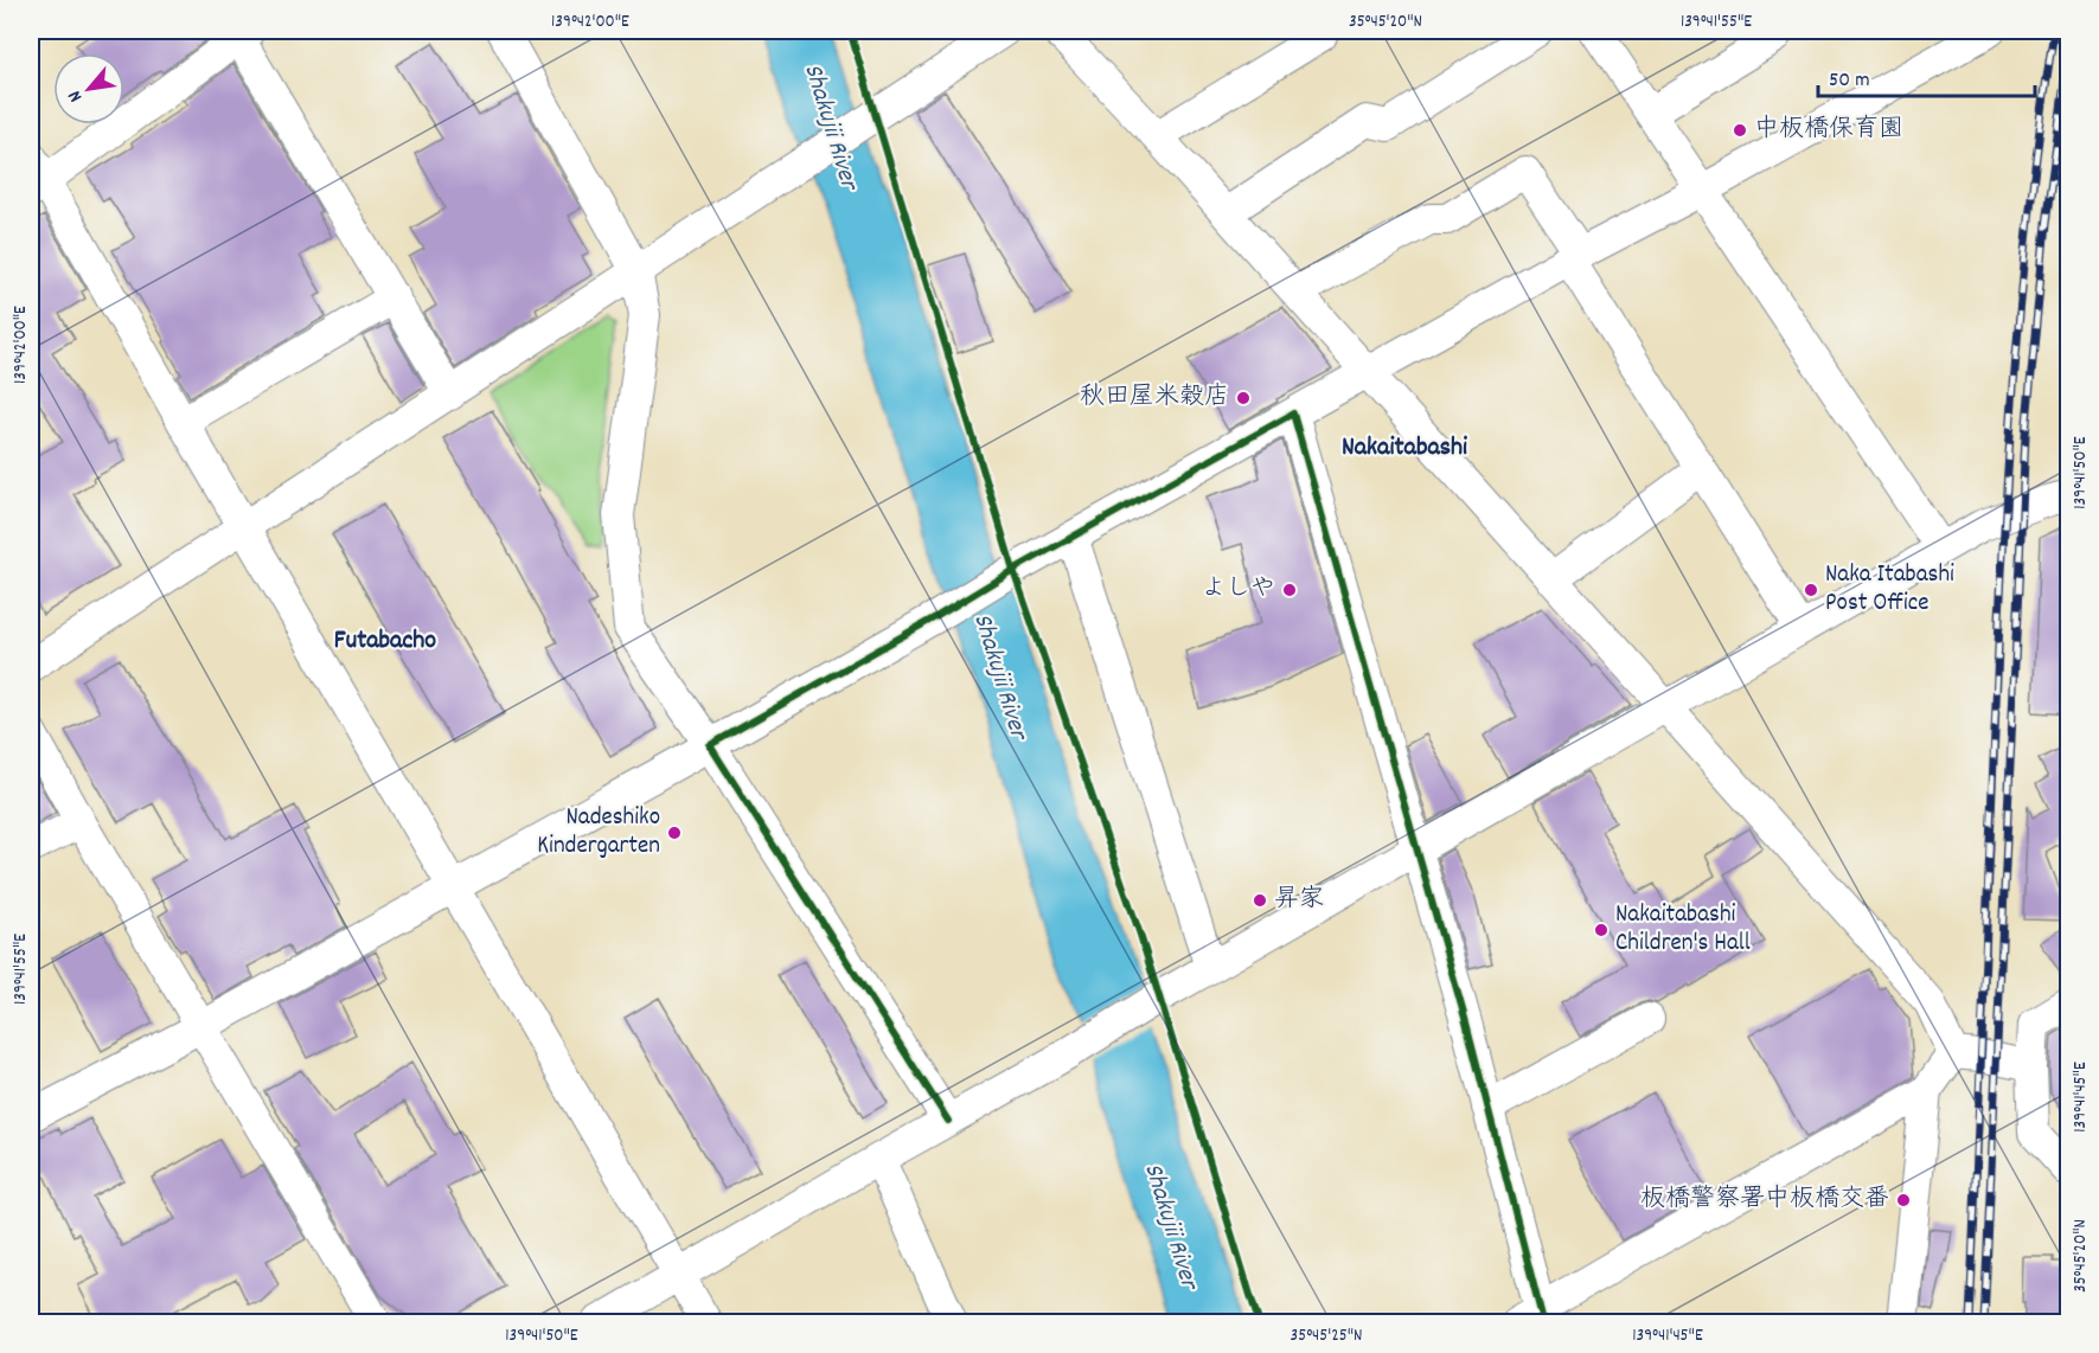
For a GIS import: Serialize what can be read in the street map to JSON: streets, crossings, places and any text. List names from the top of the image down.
{
  "districts": ["Nakaitabashi", "Futabacho"],
  "water": ["Shakujii River"],
  "places": [
    "中板橋保育園",
    "秋田屋米穀店",
    "よしや",
    "Naka Itabashi Post Office",
    "Nadeshiko Kindergarten",
    "昇家",
    "Nakaitabashi Children's Hall",
    "板橋警察署中板橋交番"
  ],
  "scale_bar": "50 m",
  "north": "bottom left",
  "coordinates": [
    "139°42'00\"E",
    "35°45'20\"N",
    "139°41'55\"E",
    "139°41'50\"E",
    "139°41'45\"E",
    "35°45'25\"N"
  ]
}
